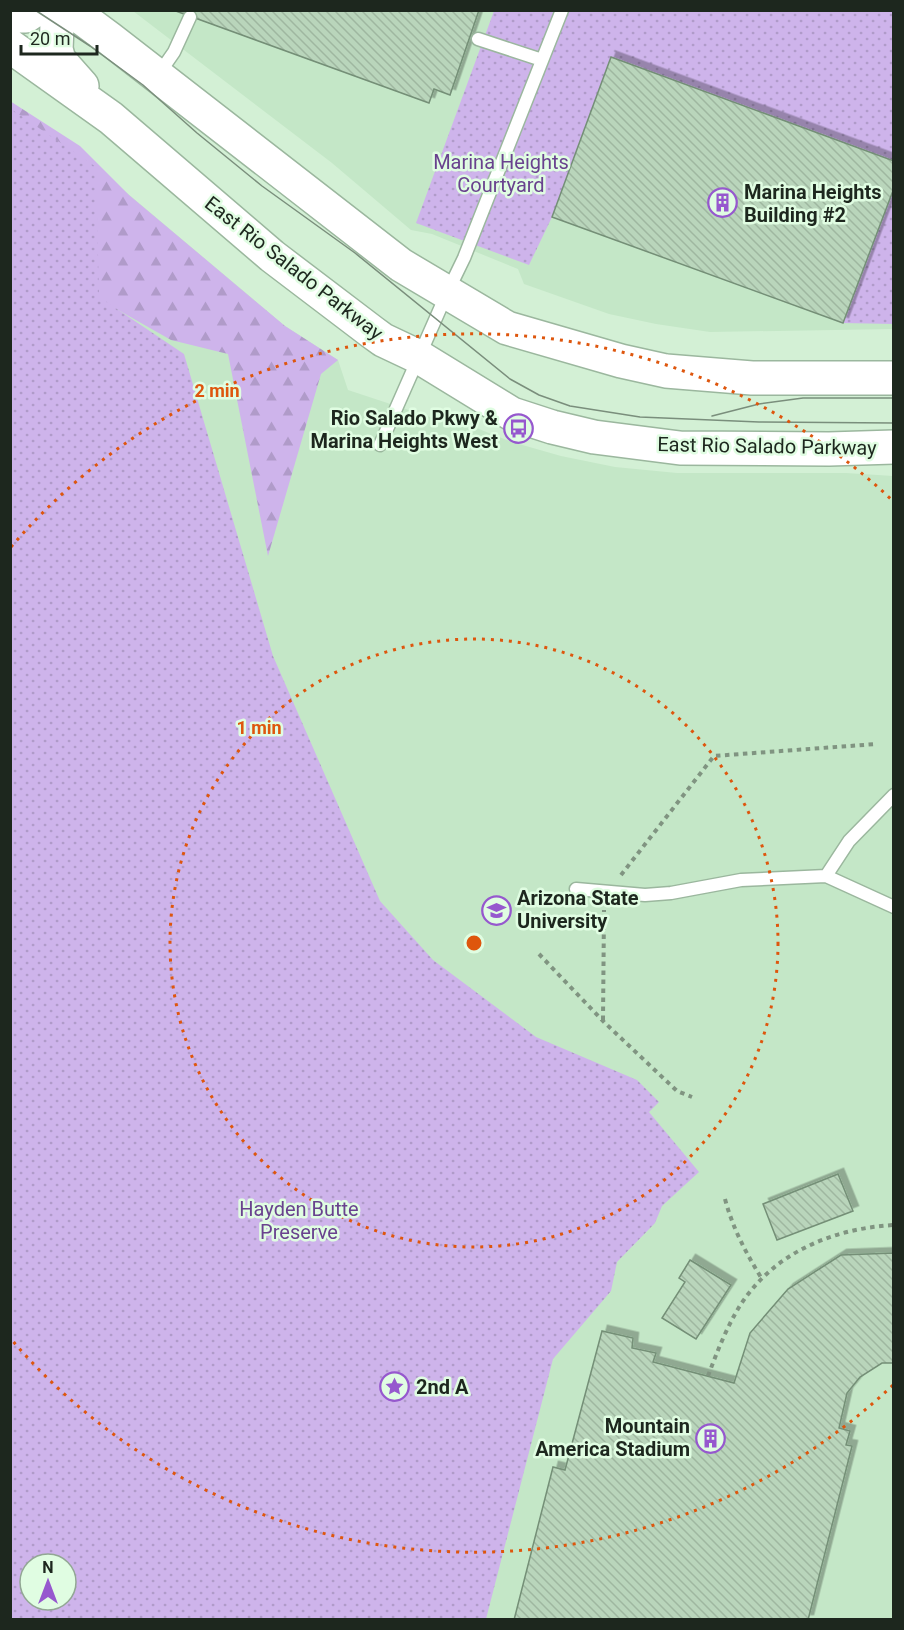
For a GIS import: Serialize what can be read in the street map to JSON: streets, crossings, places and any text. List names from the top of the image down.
{
  "streets": {
    "main road": ["East Rio Salado Parkway"]
  },
  "parks": ["Marina Heights Courtyard", "Hayden Butte Preserve"],
  "places": {
    "building": ["Marina Heights Building #2", "Mountain America Stadium"],
    "bus stop": ["Rio Salado Pkwy & Marina Heights West"],
    "school or university": ["Arizona State University"],
    "place": ["2nd A"]
  },
  "scale_bar": "20 m",
  "north": "top",
  "rings": ["2 min", "1 min"]
}
